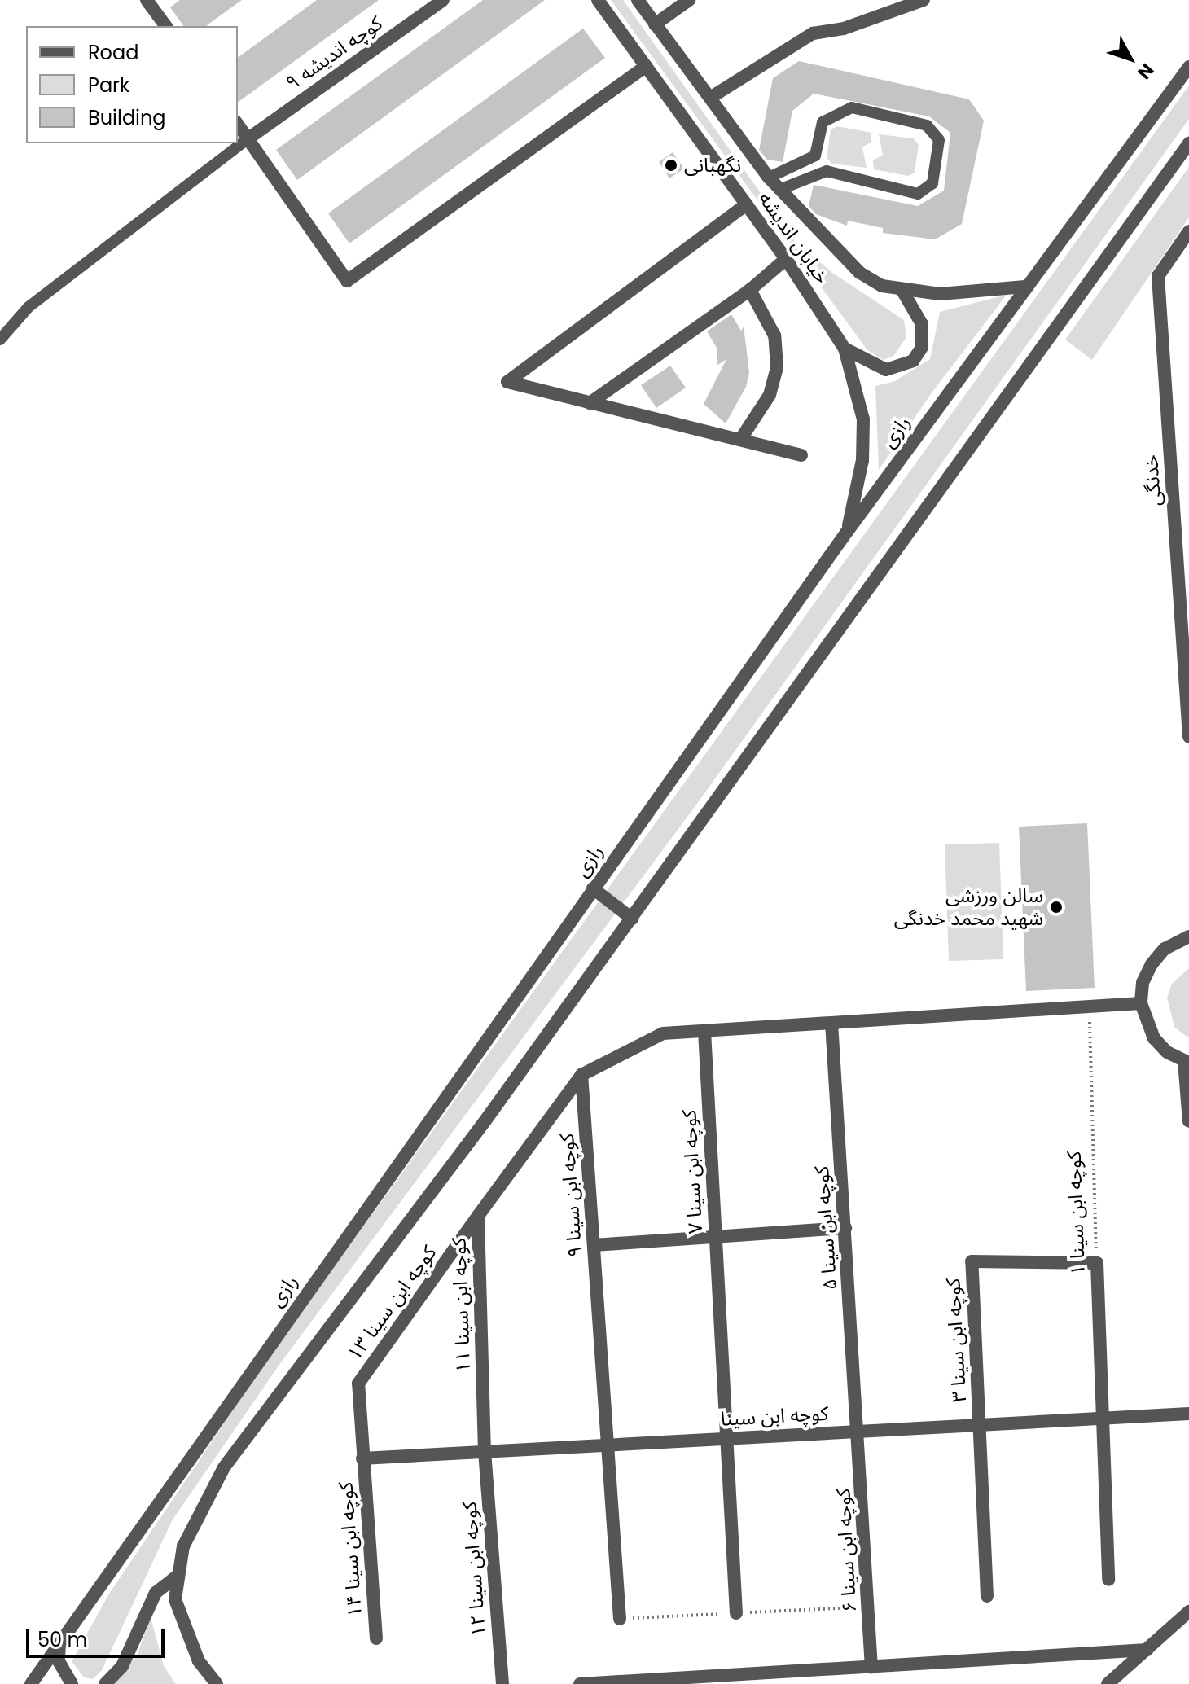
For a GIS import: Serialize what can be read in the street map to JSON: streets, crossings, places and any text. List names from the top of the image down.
{
  "streets": {
    "street": [
      "کوچه اندیشه ۹",
      "خیابان اندیشه",
      "رازی",
      "خدنگی",
      "کوچه ابن سینا ۷",
      "کوچه ابن سینا ۹",
      "کوچه ابن سینا ۱",
      "کوچه ابن سینا ۵",
      "کوچه ابن سینا ۱۳",
      "کوچه ابن سینا ۱۱",
      "کوچه ابن سینا ۳",
      "کوچه ابن سینا",
      "کوچه ابن سینا ۱۴",
      "کوچه ابن سینا ۶",
      "کوچه ابن سینا ۱۲"
    ]
  },
  "crossings": [
    ["خیابان اندیشه", "رازی"],
    ["کوچه ابن سینا ۷", "کوچه ابن سینا"],
    ["کوچه ابن سینا ۹", "کوچه ابن سینا ۱۱"],
    ["کوچه ابن سینا ۹", "کوچه ابن سینا"],
    ["کوچه ابن سینا ۱", "کوچه ابن سینا ۳"],
    ["کوچه ابن سینا ۱", "کوچه ابن سینا"],
    ["کوچه ابن سینا ۵", "کوچه ابن سینا"],
    ["کوچه ابن سینا ۵", "کوچه ابن سینا ۶"],
    ["کوچه ابن سینا ۱۳", "کوچه ابن سینا ۱۱"],
    ["کوچه ابن سینا ۱۳", "کوچه ابن سینا"],
    ["کوچه ابن سینا ۱۳", "کوچه ابن سینا ۱۴"],
    ["کوچه ابن سینا ۱۱", "کوچه ابن سینا"],
    ["کوچه ابن سینا ۱۱", "کوچه ابن سینا ۱۲"],
    ["کوچه ابن سینا ۳", "کوچه ابن سینا"],
    ["کوچه ابن سینا", "کوچه ابن سینا ۱۴"],
    ["کوچه ابن سینا", "کوچه ابن سینا ۶"],
    ["کوچه ابن سینا", "کوچه ابن سینا ۱۲"]
  ],
  "places": ["نگهبانی", "سالن ورزشی شهید محمد خدنگی"],
  "legend": ["Road", "Park", "Building"],
  "scale_bar": "50 m",
  "north": "bottom right"
}
